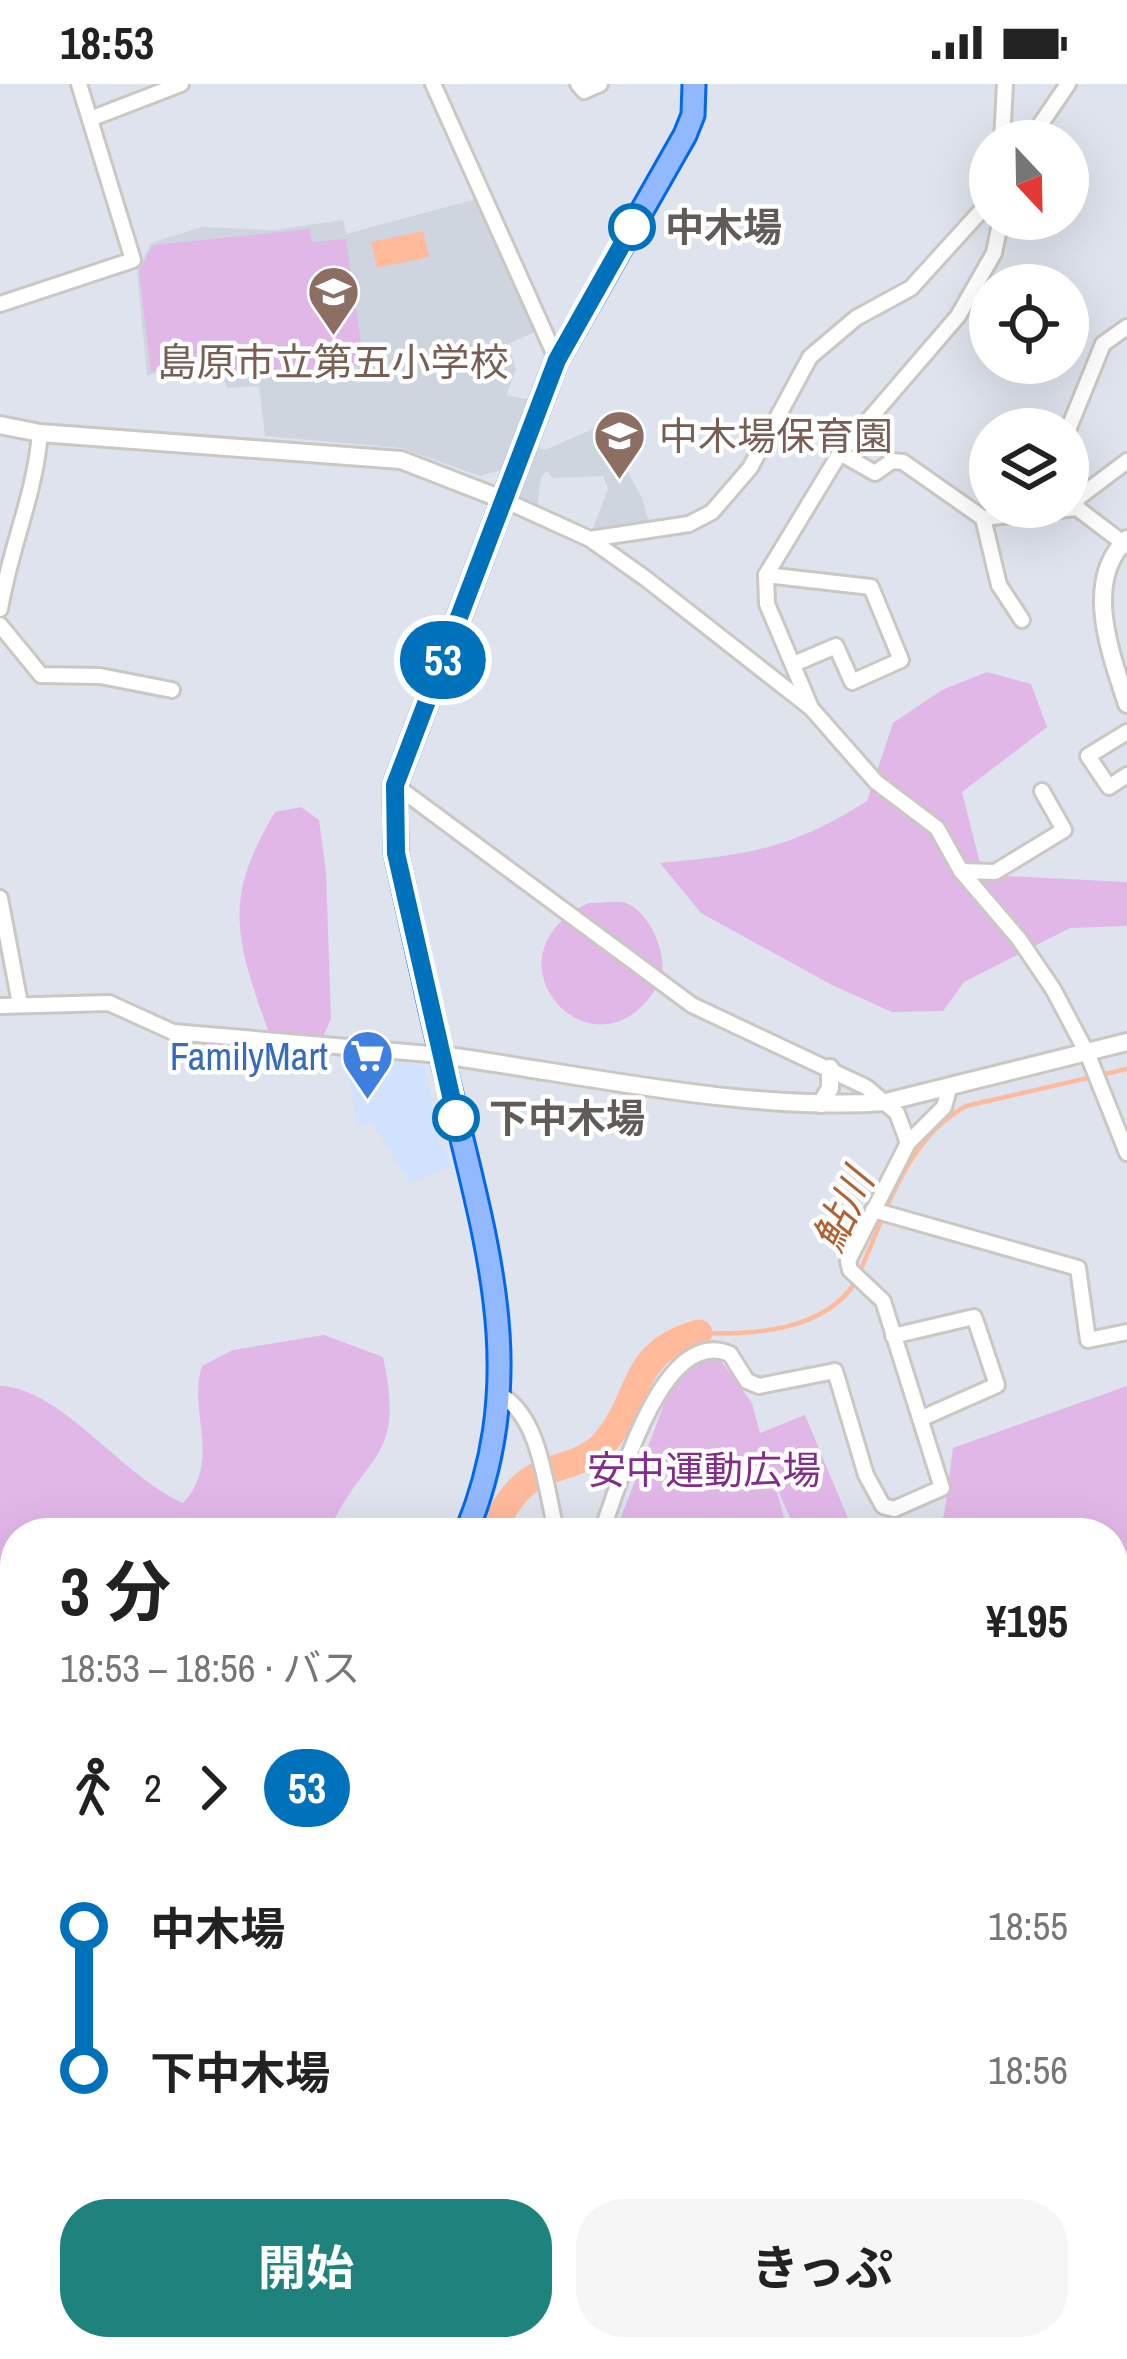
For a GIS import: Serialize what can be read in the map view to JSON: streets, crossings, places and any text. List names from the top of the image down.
{
  "water": ["鮎川"],
  "parks": ["安中運動広場"],
  "places": {
    "other": ["中木場", "下中木場"],
    "school or university": ["島原市立第五小学校", "中木場保育園"],
    "supermarket": ["FamilyMart"]
  },
  "lines": ["bus line 53"],
  "north": "bottom",
  "page": {
    "status": "18:53",
    "on_map": "53",
    "heading": ["3 分", "18:53 – 18:56 · バス", "¥195"],
    "legs": ["2", "53"],
    "list": [
      {
        "name": "中木場",
        "value": "18:55"
      },
      {
        "name": "下中木場",
        "value": "18:56"
      }
    ],
    "buttons": ["開始", "きっぷ"]
  }
}
